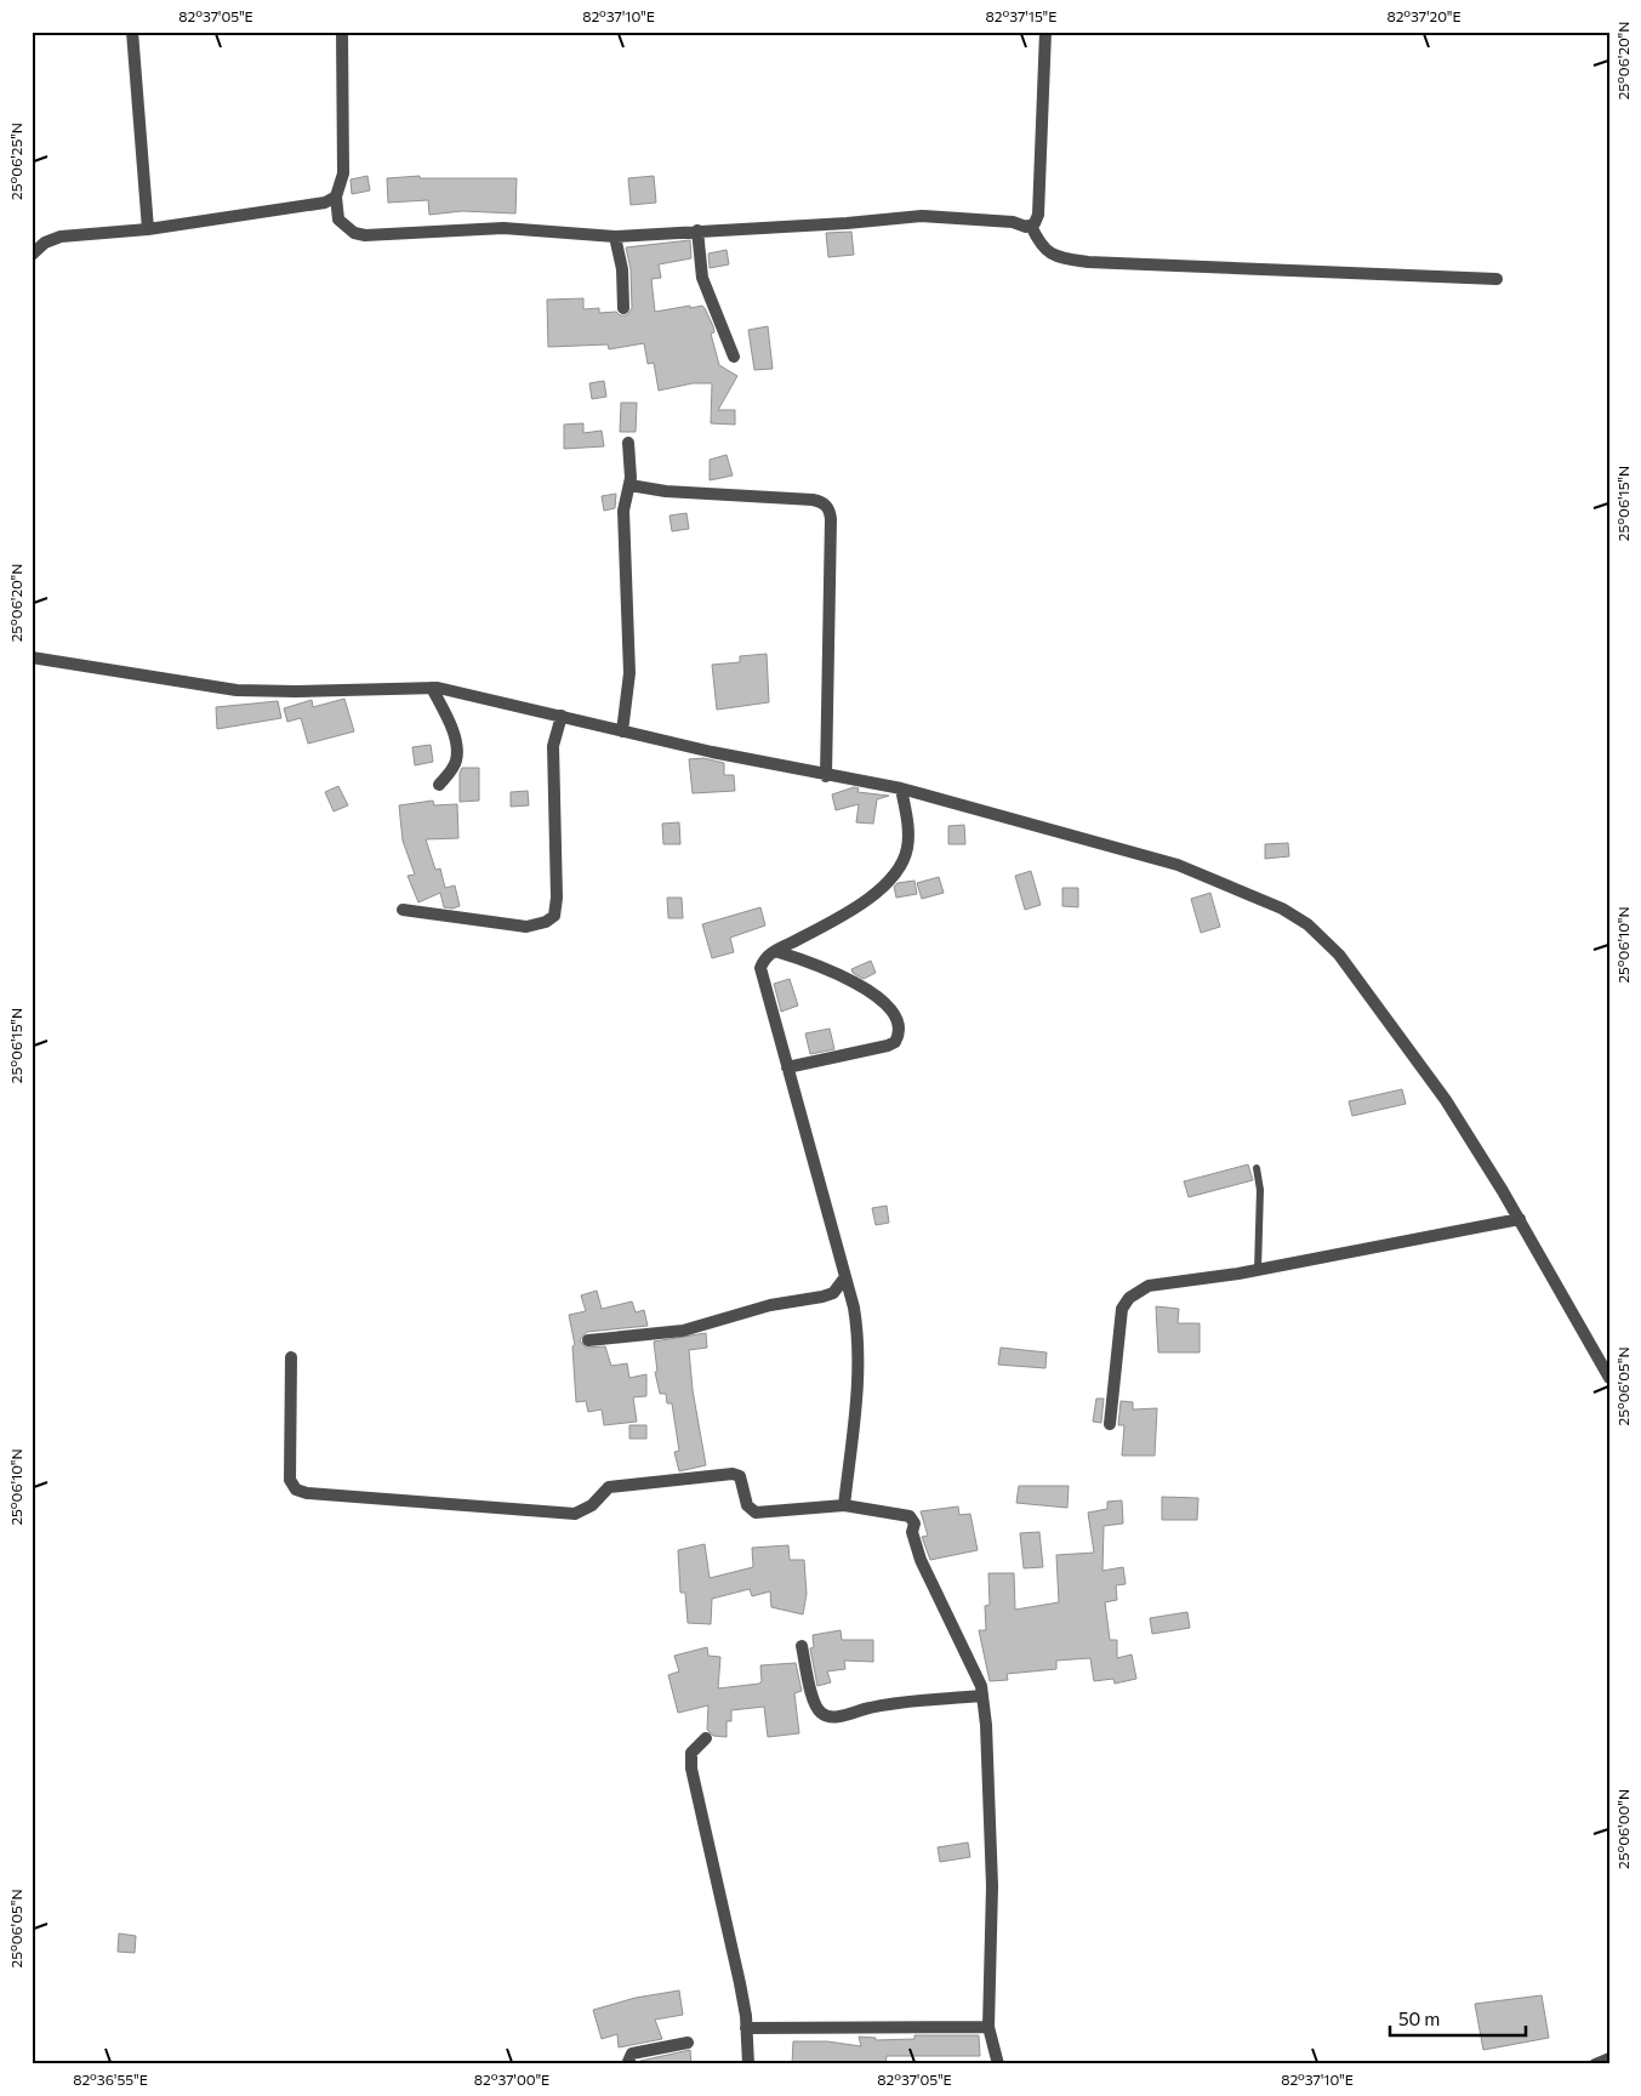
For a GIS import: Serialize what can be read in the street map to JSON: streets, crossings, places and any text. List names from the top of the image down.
{
  "scale_bar": "50 m",
  "coordinates": [
    "82°37'05\"E",
    "82°37'10\"E",
    "82°37'15\"E",
    "82°37'20\"E",
    "25°06'20\"N",
    "25°06'25\"N",
    "25°06'15\"N",
    "25°06'10\"N",
    "25°06'05\"N",
    "25°06'00\"N",
    "82°36'55\"E",
    "82°37'00\"E"
  ]
}
